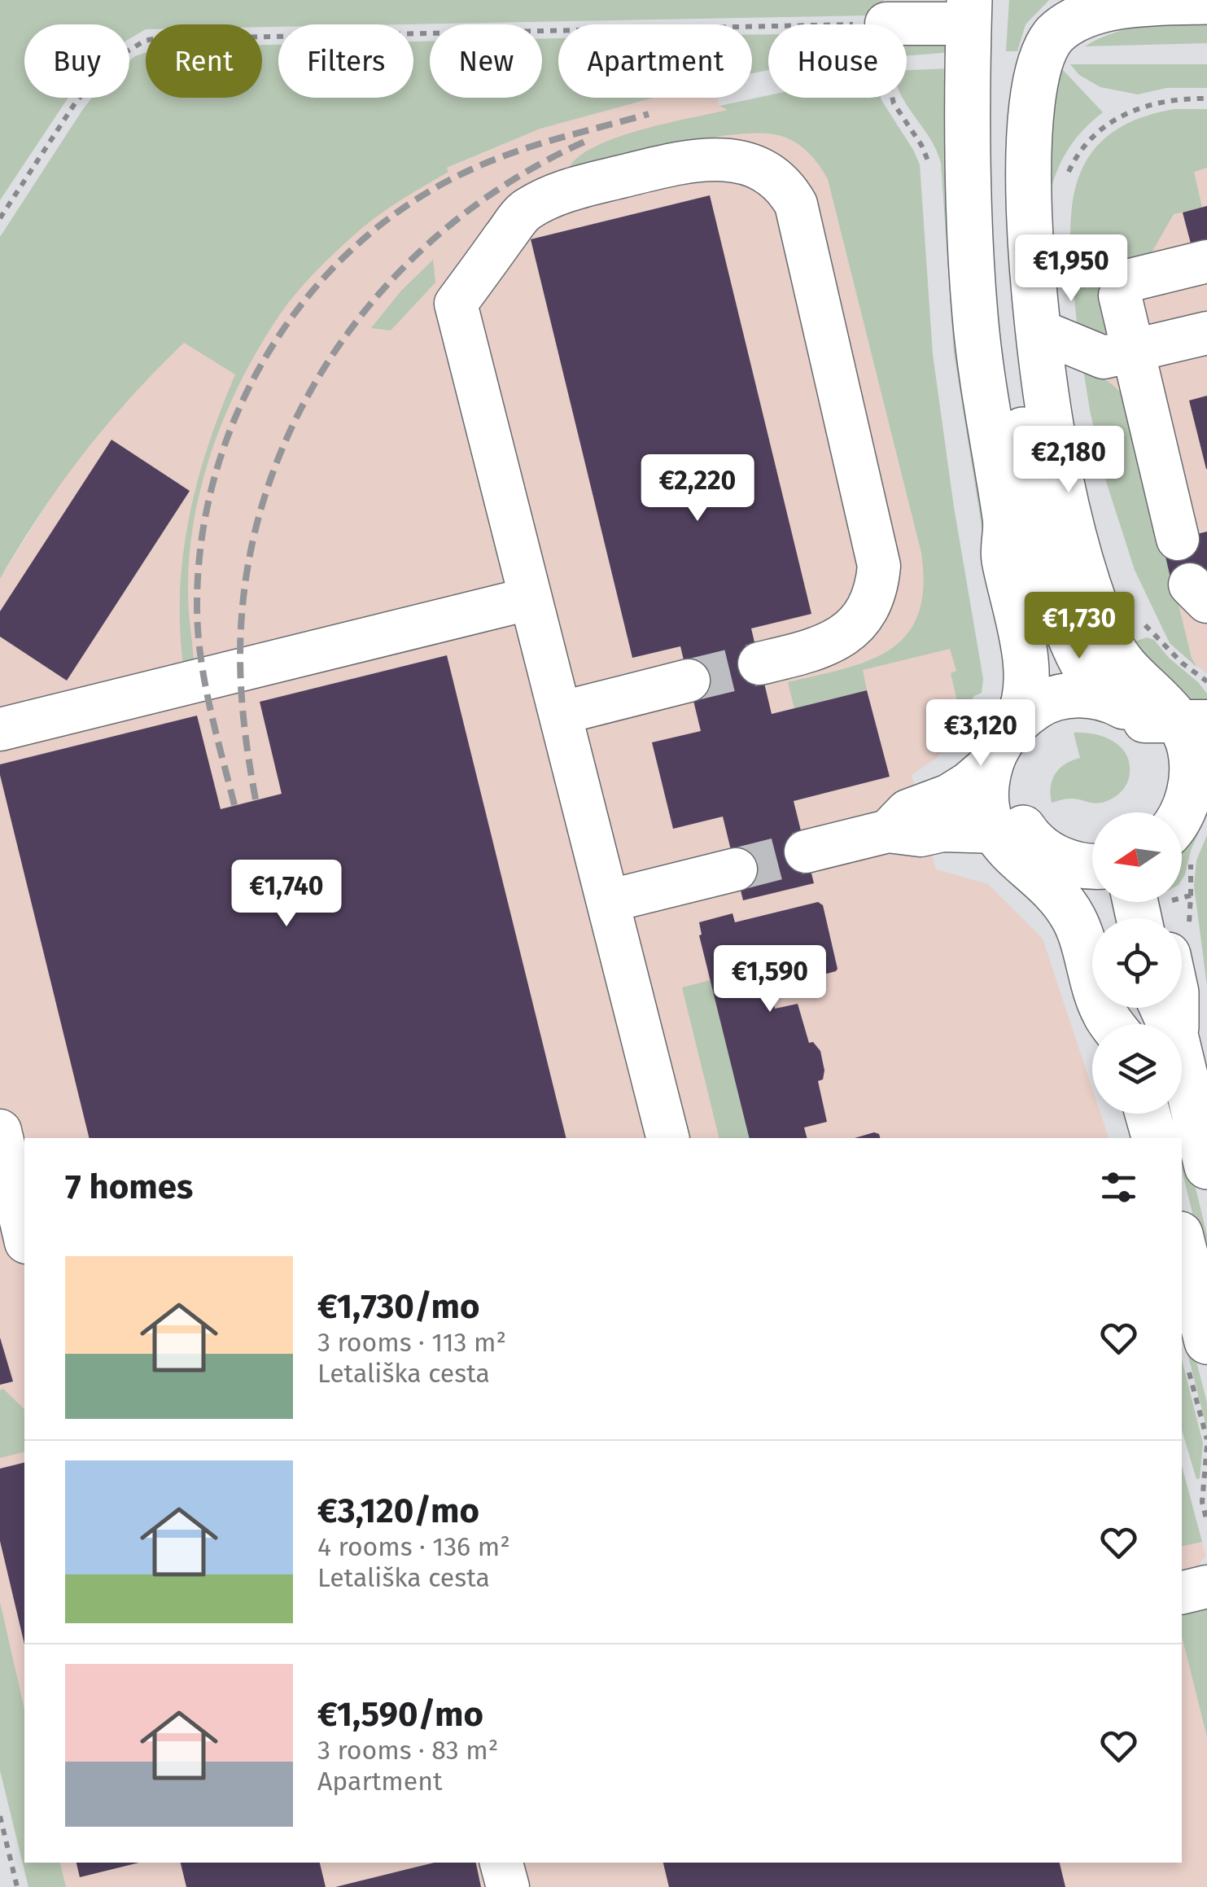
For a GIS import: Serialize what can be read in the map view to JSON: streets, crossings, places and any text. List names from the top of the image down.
{
  "north": "left",
  "page": {
    "chip": [
      "Buy",
      "Rent",
      "Filters",
      "New",
      "Apartment",
      "House"
    ],
    "price": [
      "€1,950",
      "€2,180",
      "€2,220",
      "€1,730",
      "€3,120",
      "€1,740",
      "€1,590"
    ],
    "heading": "7 homes",
    "list": [
      {
        "name": "€1,730/mo",
        "note": "3 rooms · 113 m² · Letališka cesta"
      },
      {
        "name": "€3,120/mo",
        "note": "4 rooms · 136 m² · Letališka cesta"
      },
      {
        "name": "€1,590/mo",
        "note": "3 rooms · 83 m² · Apartment"
      }
    ]
  }
}
